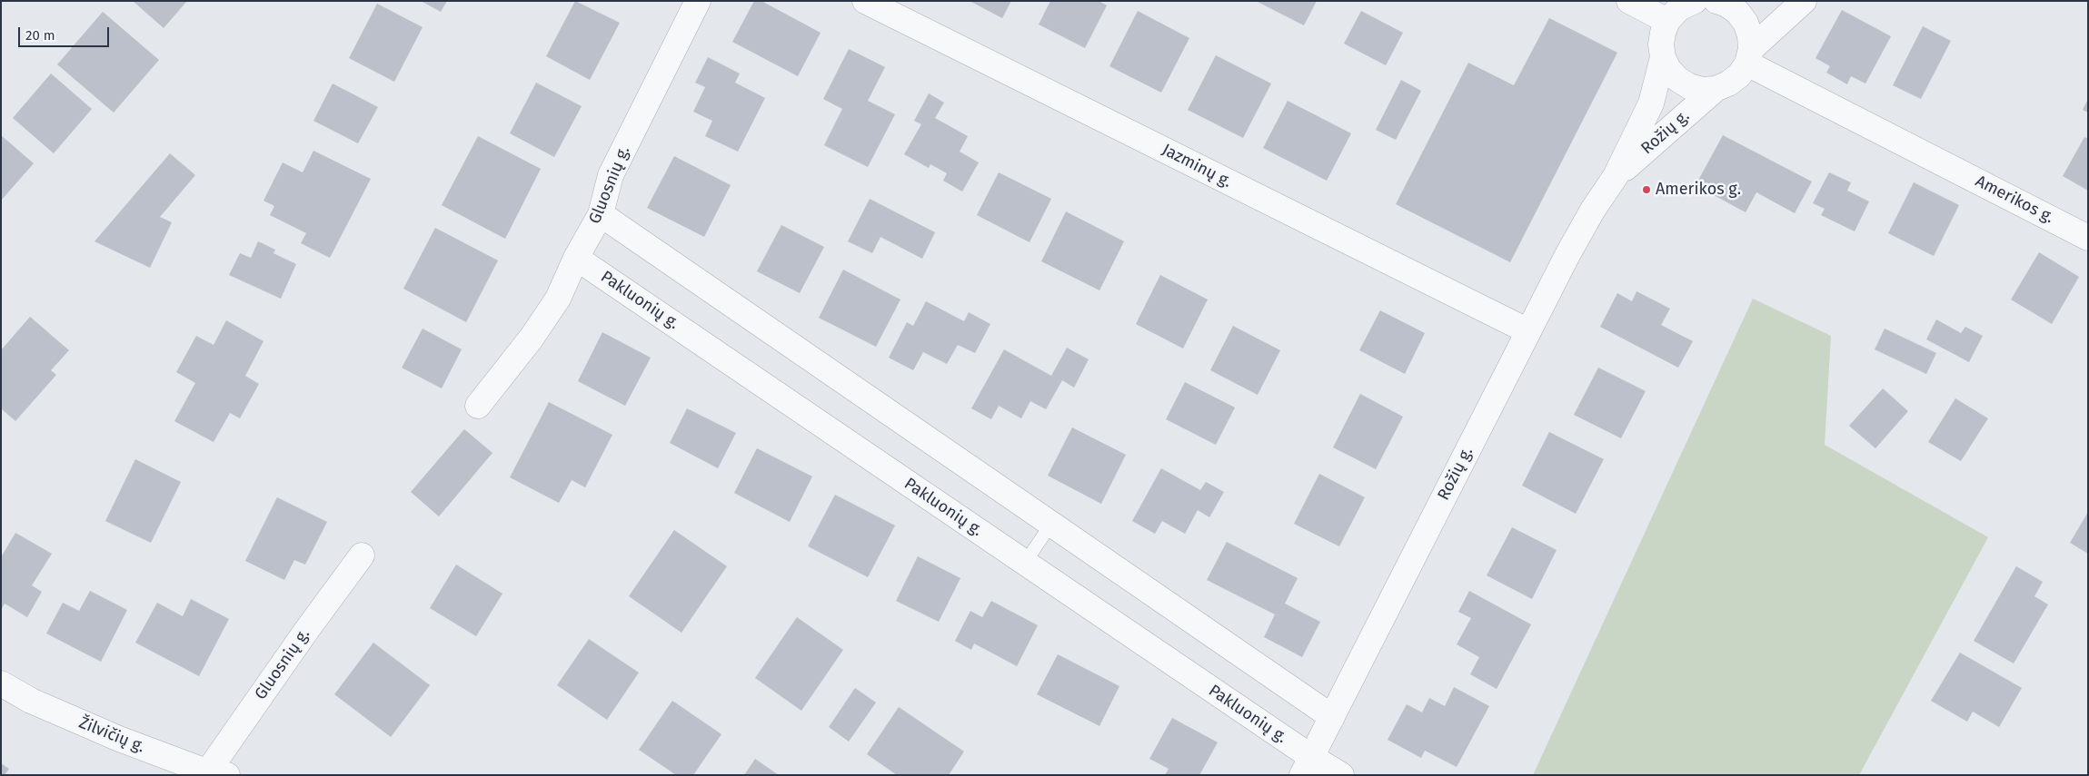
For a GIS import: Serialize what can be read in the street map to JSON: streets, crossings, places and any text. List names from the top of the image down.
{
  "streets": {
    "street": [
      "Rožių g.",
      "Jazminų g.",
      "Gluosnių g.",
      "Amerikos g.",
      "Pakluonių g.",
      "Žilvičių g."
    ]
  },
  "crossings": [
    ["Rožių g.", "Jazminų g."],
    ["Rožių g.", "Amerikos g."],
    ["Rožių g.", "Pakluonių g."],
    ["Gluosnių g.", "Pakluonių g."],
    ["Gluosnių g.", "Žilvičių g."]
  ],
  "places": ["Amerikos g."],
  "scale_bar": "20 m"
}
